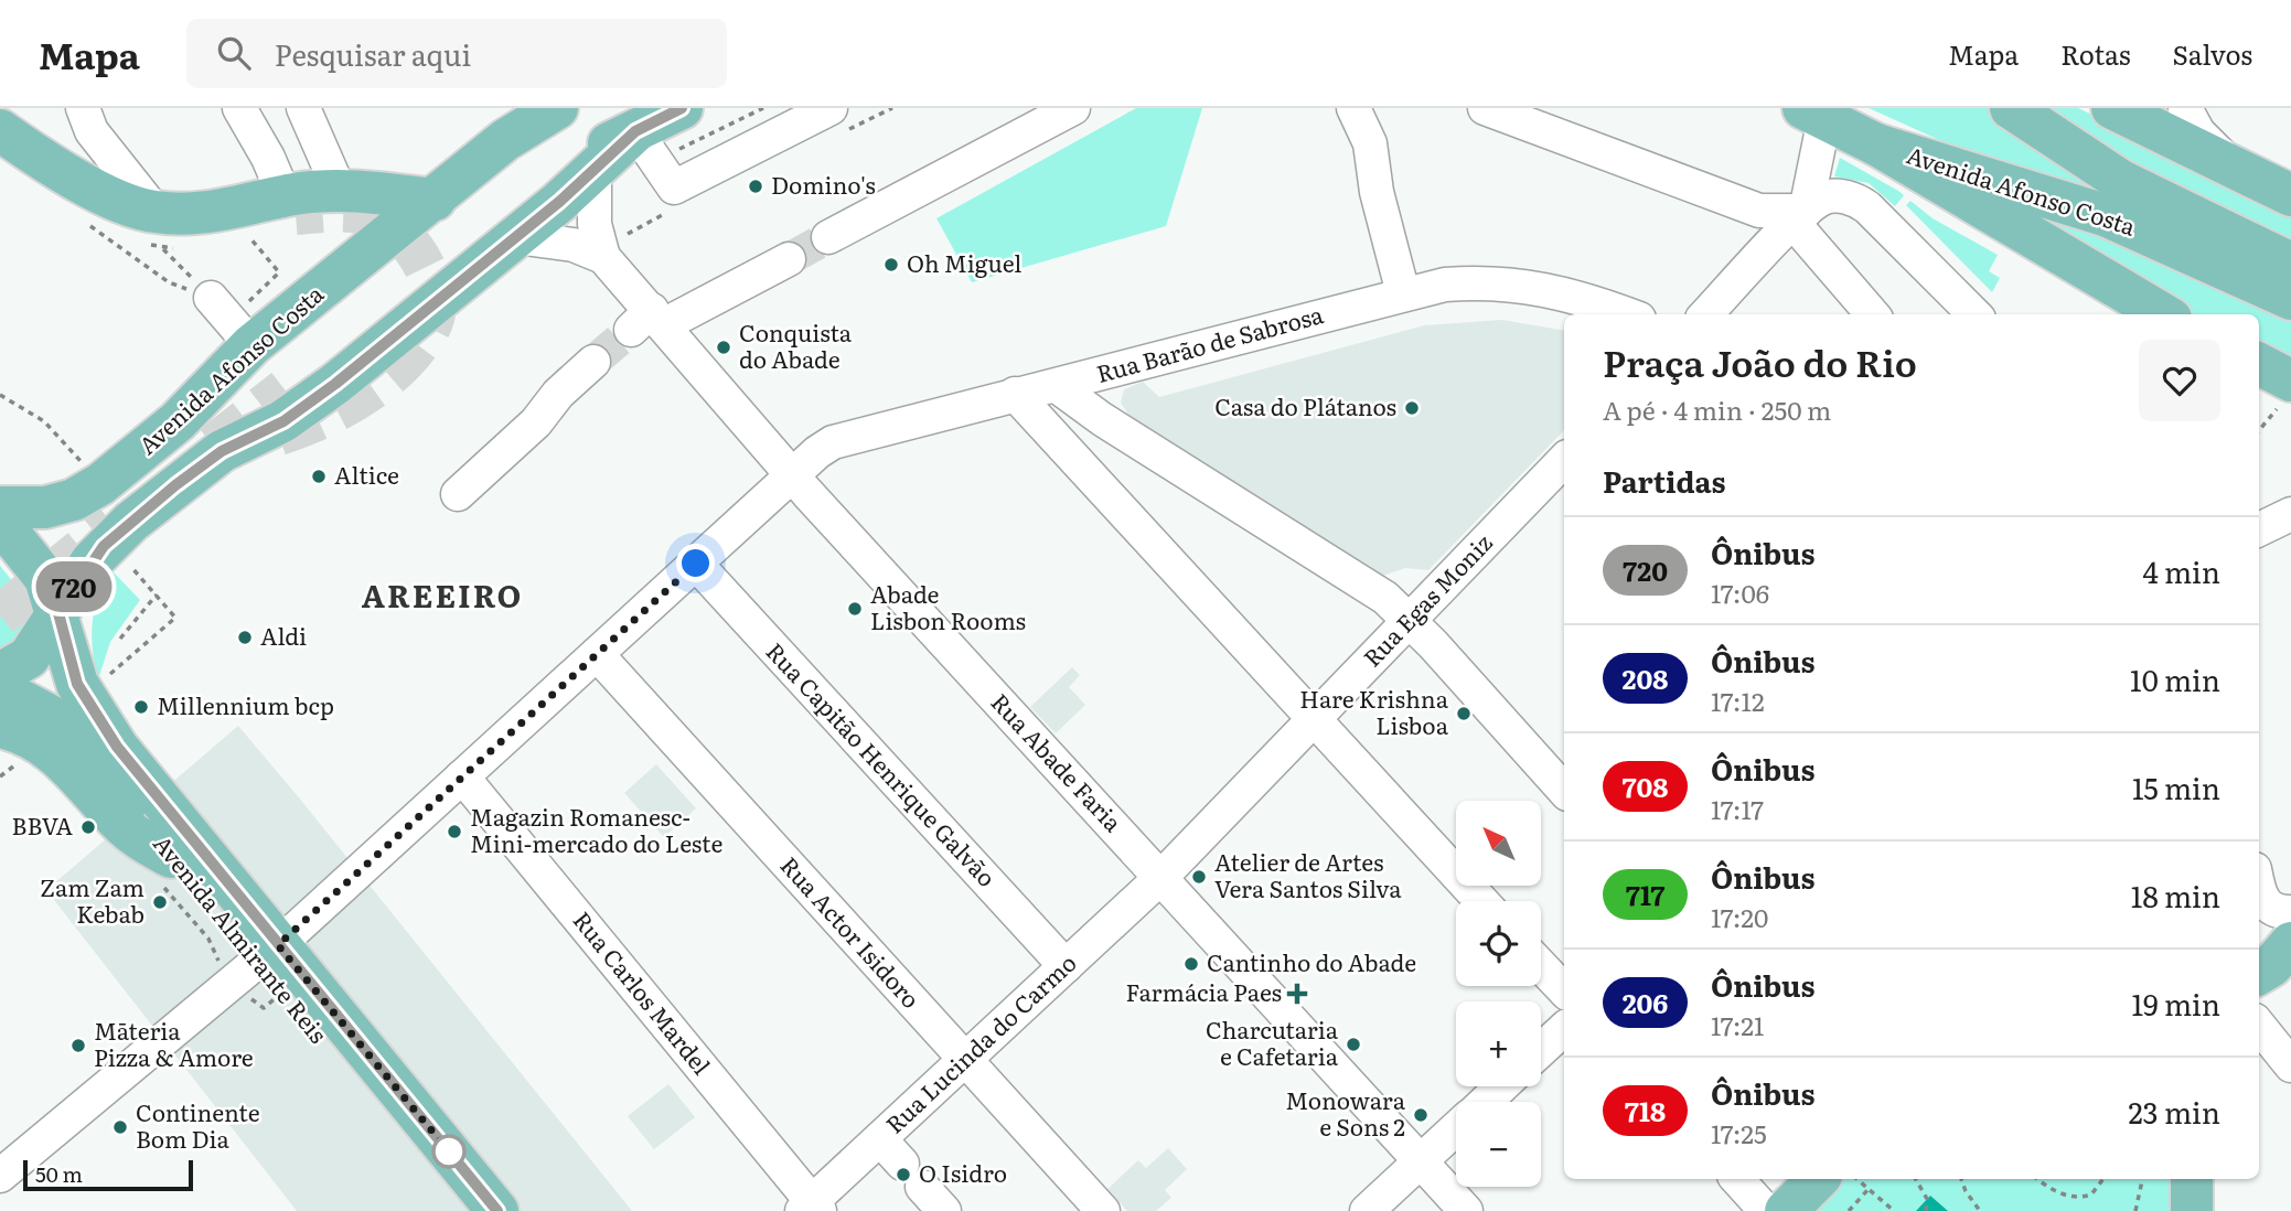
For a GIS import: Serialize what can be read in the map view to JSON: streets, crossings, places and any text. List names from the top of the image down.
{
  "streets": {
    "main road": ["Avenida Afonso Costa", "Avenida Almirante Reis"],
    "street": [
      "Rua Barão de Sabrosa",
      "Rua Egas Moniz",
      "Rua Abade Faria",
      "Rua Capitão Henrique Galvão",
      "Rua Actor Isidoro",
      "Rua Carlos Mardel",
      "Rua Lucinda do Carmo"
    ]
  },
  "crossings": [
    ["Avenida Afonso Costa", "Rua Abade Faria"],
    ["Avenida Afonso Costa", "Avenida Almirante Reis"],
    ["Rua Barão de Sabrosa", "Rua Abade Faria"],
    ["Rua Barão de Sabrosa", "Rua Capitão Henrique Galvão"],
    ["Rua Barão de Sabrosa", "Rua Actor Isidoro"],
    ["Rua Barão de Sabrosa", "Avenida Almirante Reis"],
    ["Rua Barão de Sabrosa", "Rua Carlos Mardel"],
    ["Rua Egas Moniz", "Rua Abade Faria"],
    ["Rua Egas Moniz", "Rua Lucinda do Carmo"],
    ["Rua Abade Faria", "Rua Lucinda do Carmo"],
    ["Rua Capitão Henrique Galvão", "Rua Lucinda do Carmo"],
    ["Rua Actor Isidoro", "Rua Lucinda do Carmo"],
    ["Rua Carlos Mardel", "Rua Lucinda do Carmo"]
  ],
  "districts": ["AREEIRO"],
  "places": {
    "other": [
      "Domino's",
      "Oh Miguel",
      "Conquista do Abade",
      "Casa do Plátanos",
      "Altice",
      "Abade Lisbon Rooms",
      "Aldi",
      "Millennium bcp",
      "Hare Krishna Lisboa",
      "BBVA",
      "Magazin Romanesc- Mini-mercado do Leste",
      "Atelier de Artes Vera Santos Silva",
      "Zam Zam Kebab",
      "Cantinho do Abade",
      "Charcutaria e Cafetaria",
      "Māteria Pizza & Amore",
      "Monowara e Sons 2",
      "Continente Bom Dia",
      "O Isidro"
    ],
    "health": ["Farmácia Paes"]
  },
  "lines": ["bus line 720"],
  "scale_bar": "50 m",
  "north": "top left",
  "page": {
    "header": "Mapa",
    "search": "Pesquisar aqui",
    "nav": ["Mapa", "Rotas", "Salvos"],
    "on_map": "720",
    "heading": [
      ["Praça João do Rio", "A pé · 4 min · 250 m"],
      "Partidas"
    ],
    "list": [
      {
        "mark": "720",
        "name": "Ônibus",
        "note": "17:06",
        "value": "4 min"
      },
      {
        "mark": "208",
        "name": "Ônibus",
        "note": "17:12",
        "value": "10 min"
      },
      {
        "mark": "708",
        "name": "Ônibus",
        "note": "17:17",
        "value": "15 min"
      },
      {
        "mark": "717",
        "name": "Ônibus",
        "note": "17:20",
        "value": "18 min"
      },
      {
        "mark": "206",
        "name": "Ônibus",
        "note": "17:21",
        "value": "19 min"
      },
      {
        "mark": "718",
        "name": "Ônibus",
        "note": "17:25",
        "value": "23 min"
      }
    ],
    "map_buttons": ["+", "−"],
    "scale": "50 m"
  }
}
